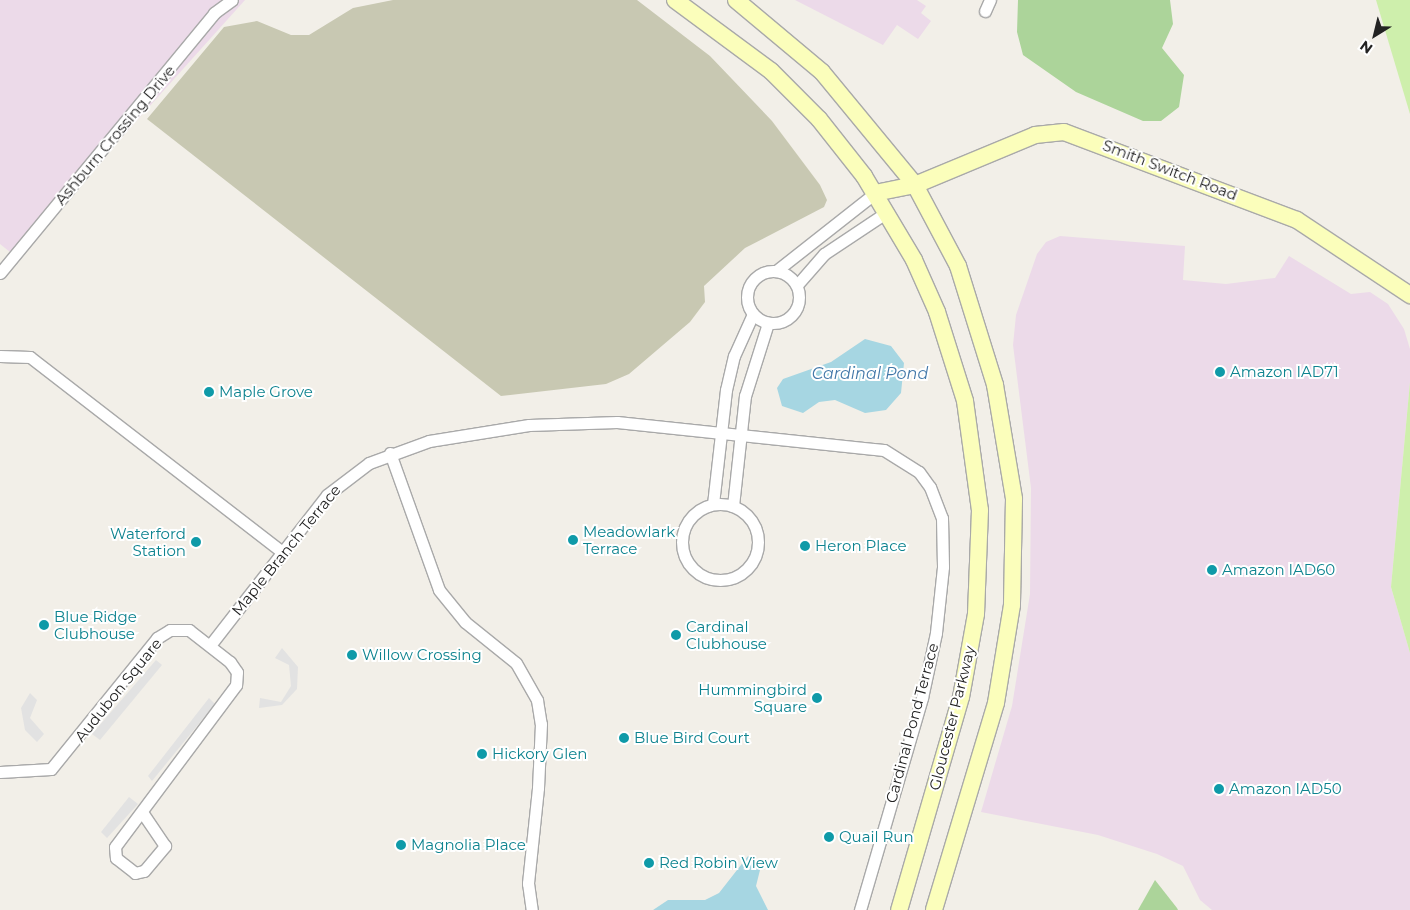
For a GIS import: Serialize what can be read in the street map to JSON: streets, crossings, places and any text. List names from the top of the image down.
{
  "streets": {
    "main road": ["Smith Switch Road", "Gloucester Parkway"],
    "street": [
      "Ashburn Crossing Drive",
      "Maple Branch Terrace",
      "Audubon Square",
      "Cardinal Pond Terrace"
    ]
  },
  "crossings": [
    ["Smith Switch Road", "Gloucester Parkway"],
    ["Maple Branch Terrace", "Audubon Square"],
    ["Maple Branch Terrace", "Cardinal Pond Terrace"]
  ],
  "water": ["Cardinal Pond"],
  "places": [
    "Amazon IAD71",
    "Maple Grove",
    "Meadowlark Terrace",
    "Waterford Station",
    "Heron Place",
    "Amazon IAD60",
    "Blue Ridge Clubhouse",
    "Cardinal Clubhouse",
    "Willow Crossing",
    "Hummingbird Square",
    "Blue Bird Court",
    "Hickory Glen",
    "Amazon IAD50",
    "Quail Run",
    "Magnolia Place",
    "Red Robin View"
  ],
  "north": "bottom left"
}
